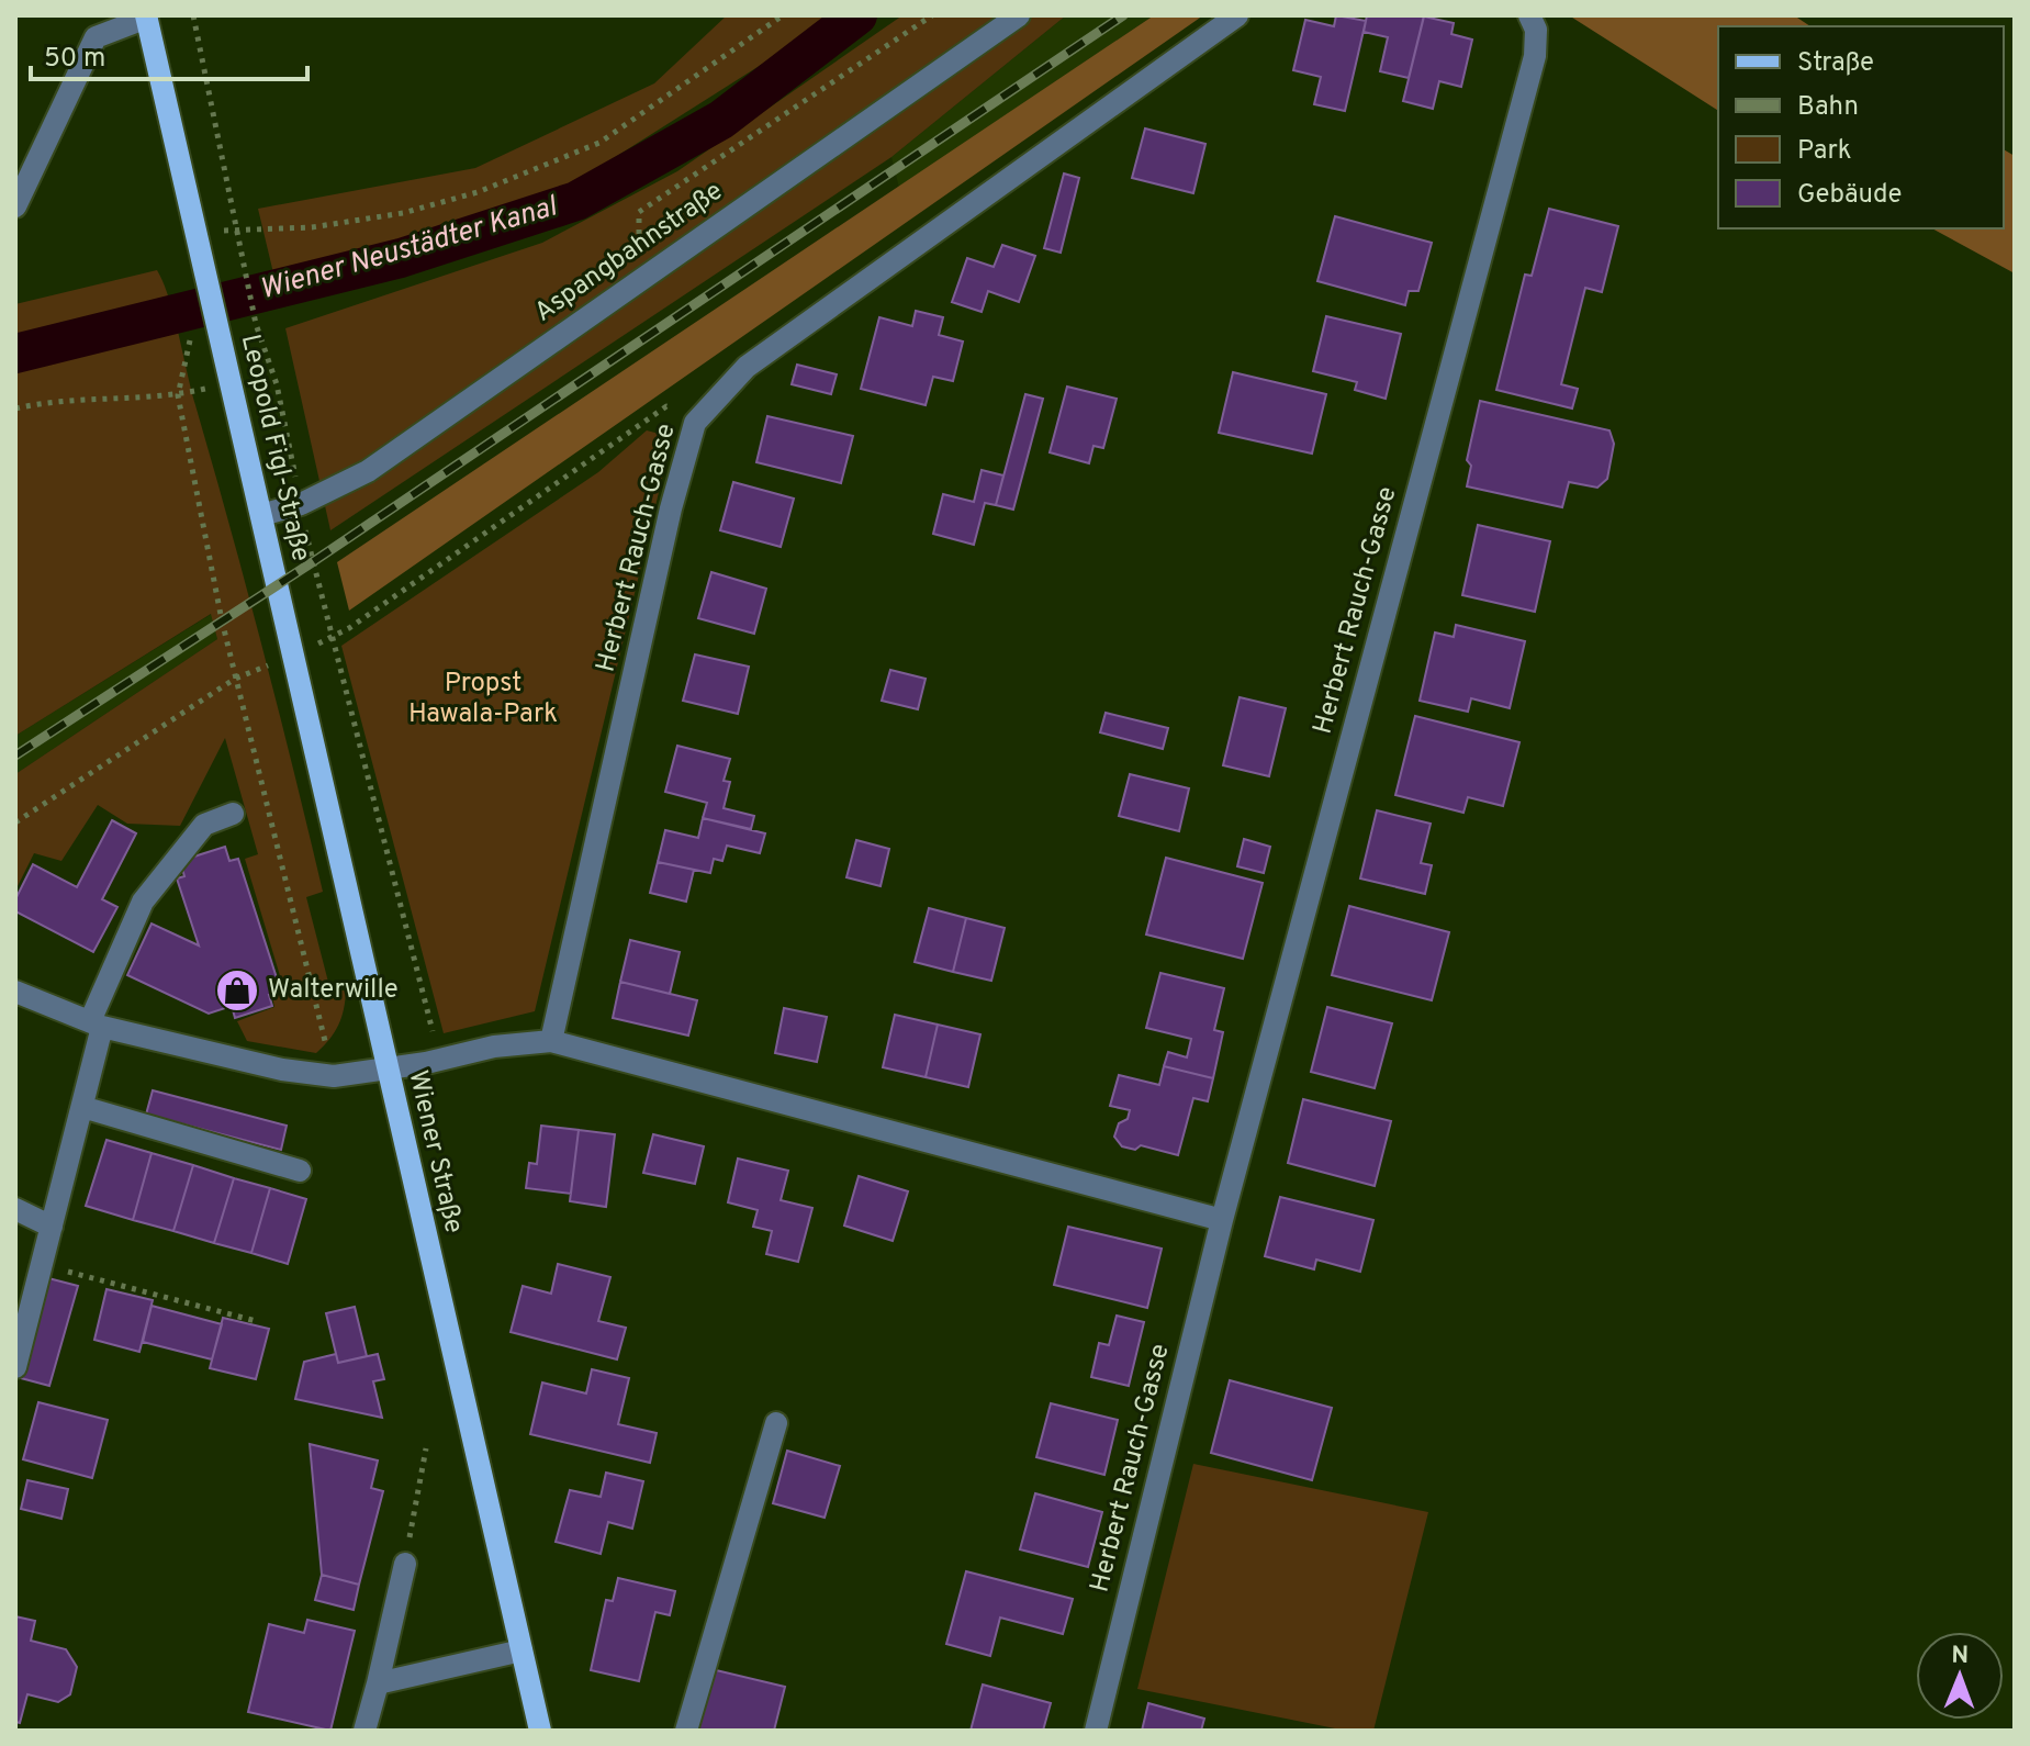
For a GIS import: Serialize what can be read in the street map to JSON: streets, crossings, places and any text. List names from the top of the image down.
{
  "streets": {
    "main road": ["Leopold Figl-Straße", "Wiener Straße"],
    "street": ["Aspangbahnstraße", "Herbert Rauch-Gasse"]
  },
  "crossings": [
    ["Aspangbahnstraße", "Leopold Figl-Straße"],
    ["Leopold Figl-Straße", "Wiener Straße"]
  ],
  "water": ["Wiener Neustädter Kanal"],
  "parks": ["Propst Hawala-Park"],
  "places": {
    "shop": ["Walterwille"]
  },
  "legend": [
    "Straße",
    "Bahn",
    "Park",
    "Gebäude"
  ],
  "scale_bar": "50 m",
  "north": "top"
}
